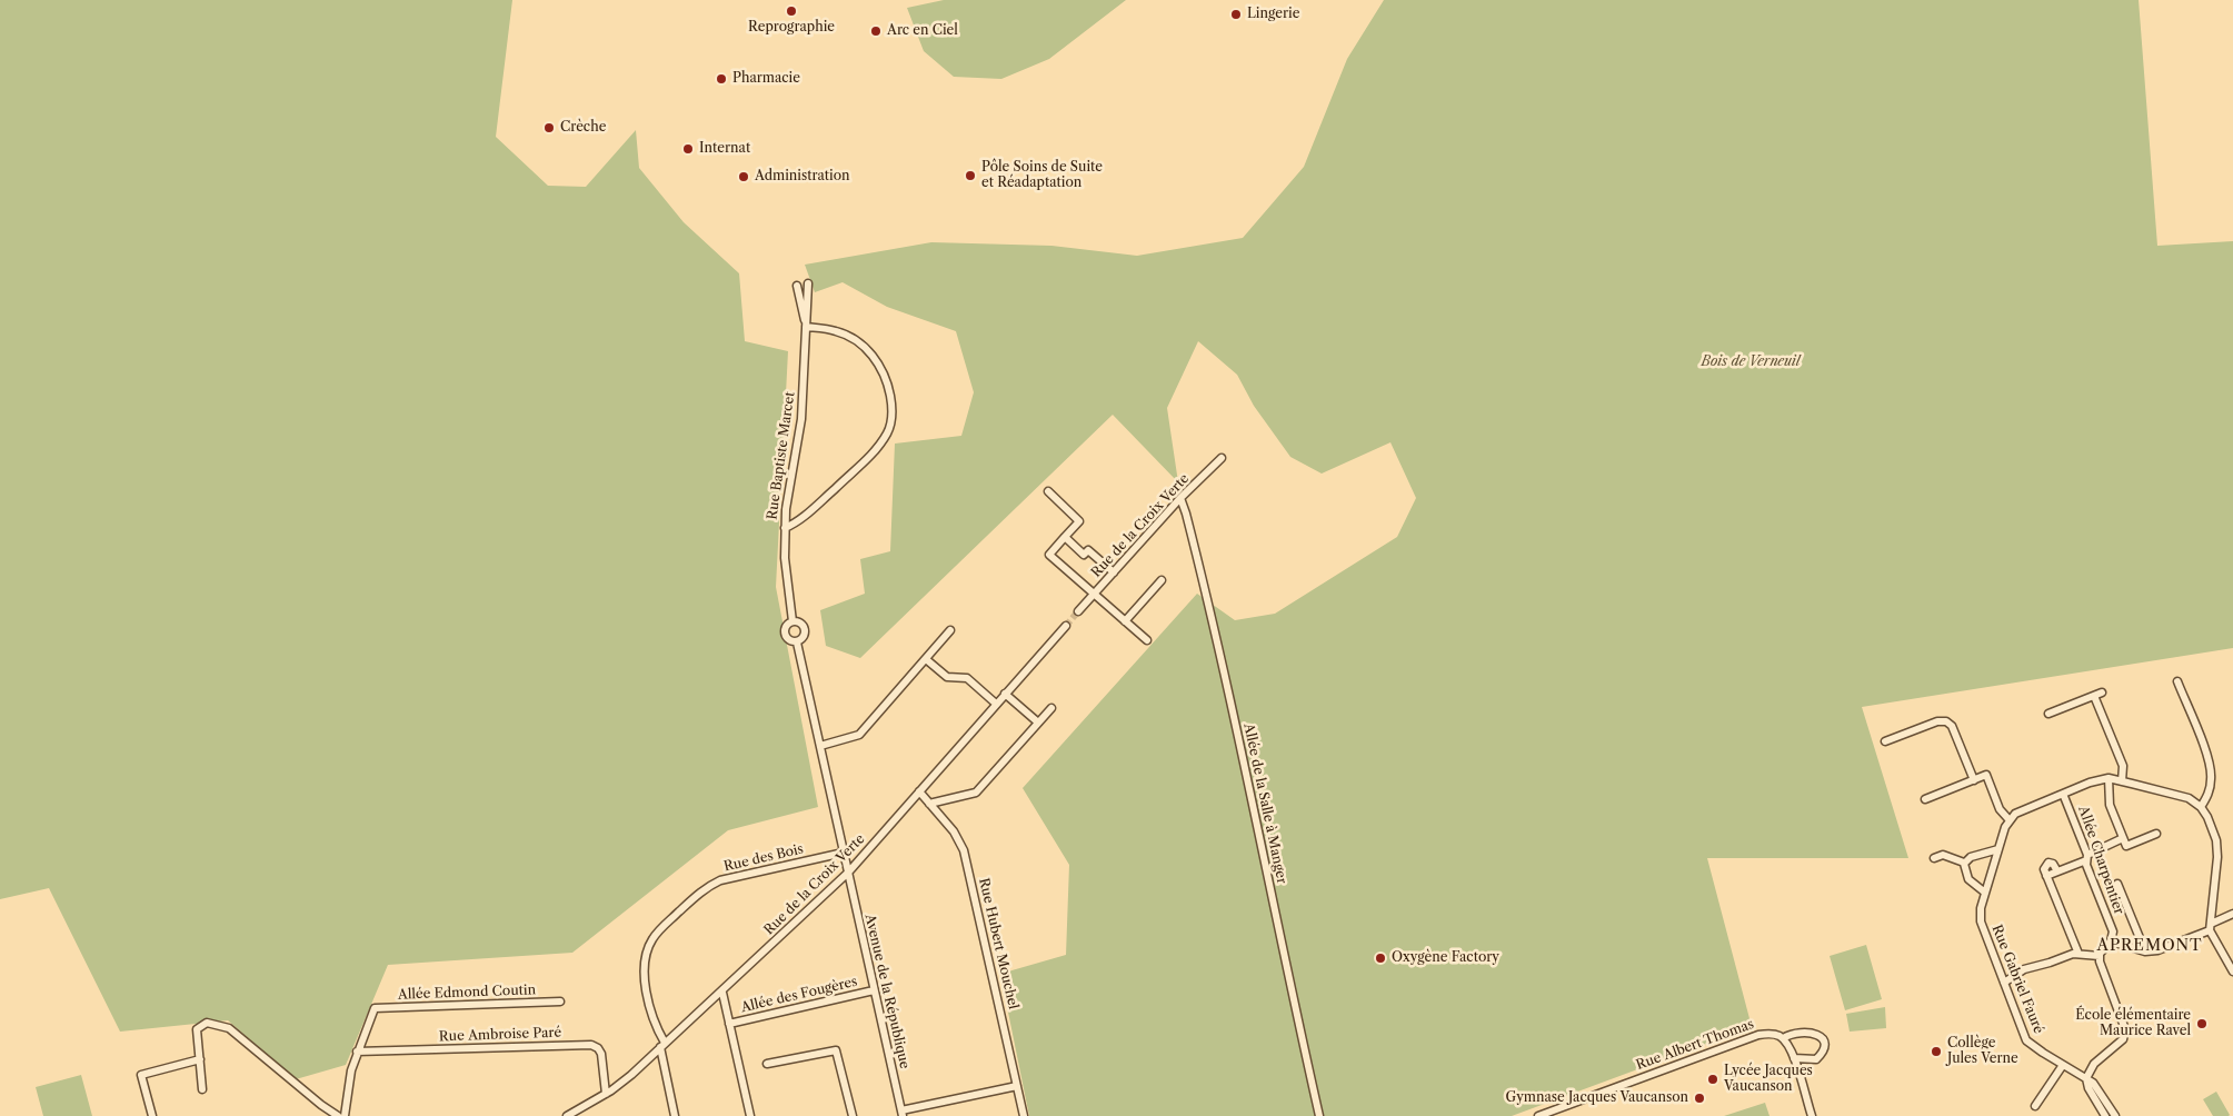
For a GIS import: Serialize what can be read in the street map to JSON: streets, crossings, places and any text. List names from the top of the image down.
{
  "streets": {
    "street": [
      "Rue Baptiste Marcet",
      "Rue de la Croix Verte",
      "Allée de la Salle à Manger",
      "Rue des Bois",
      "Allée Charpentier",
      "Rue Hubert Mouchel",
      "Rue Gabriel Fauré",
      "Avenue de la République",
      "Allée Edmond Coutin",
      "Allée des Fougères",
      "Rue Ambroise Paré",
      "Rue Albert Thomas"
    ]
  },
  "crossings": [
    ["Rue Baptiste Marcet", "Rue de la Croix Verte"],
    ["Rue Baptiste Marcet", "Rue des Bois"],
    ["Rue Baptiste Marcet", "Avenue de la République"],
    ["Rue de la Croix Verte", "Allée de la Salle à Manger"],
    ["Rue de la Croix Verte", "Rue des Bois"],
    ["Rue de la Croix Verte", "Rue Hubert Mouchel"],
    ["Rue de la Croix Verte", "Avenue de la République"],
    ["Rue de la Croix Verte", "Rue Ambroise Paré"],
    ["Avenue de la République", "Allée des Fougères"],
    ["Allée Edmond Coutin", "Rue Ambroise Paré"]
  ],
  "districts": ["APREMONT"],
  "parks": ["Bois de Verneuil"],
  "places": [
    "Reprographie",
    "Lingerie",
    "Arc en Ciel",
    "Pharmacie",
    "Crèche",
    "Internat",
    "Pôle Soins de Suite et Réadaptation",
    "Administration",
    "Oxygène Factory",
    "École élémentaire Maurice Ravel",
    "Collège Jules Verne",
    "Lycée Jacques Vaucanson",
    "Gymnase Jacques Vaucanson"
  ]
}
